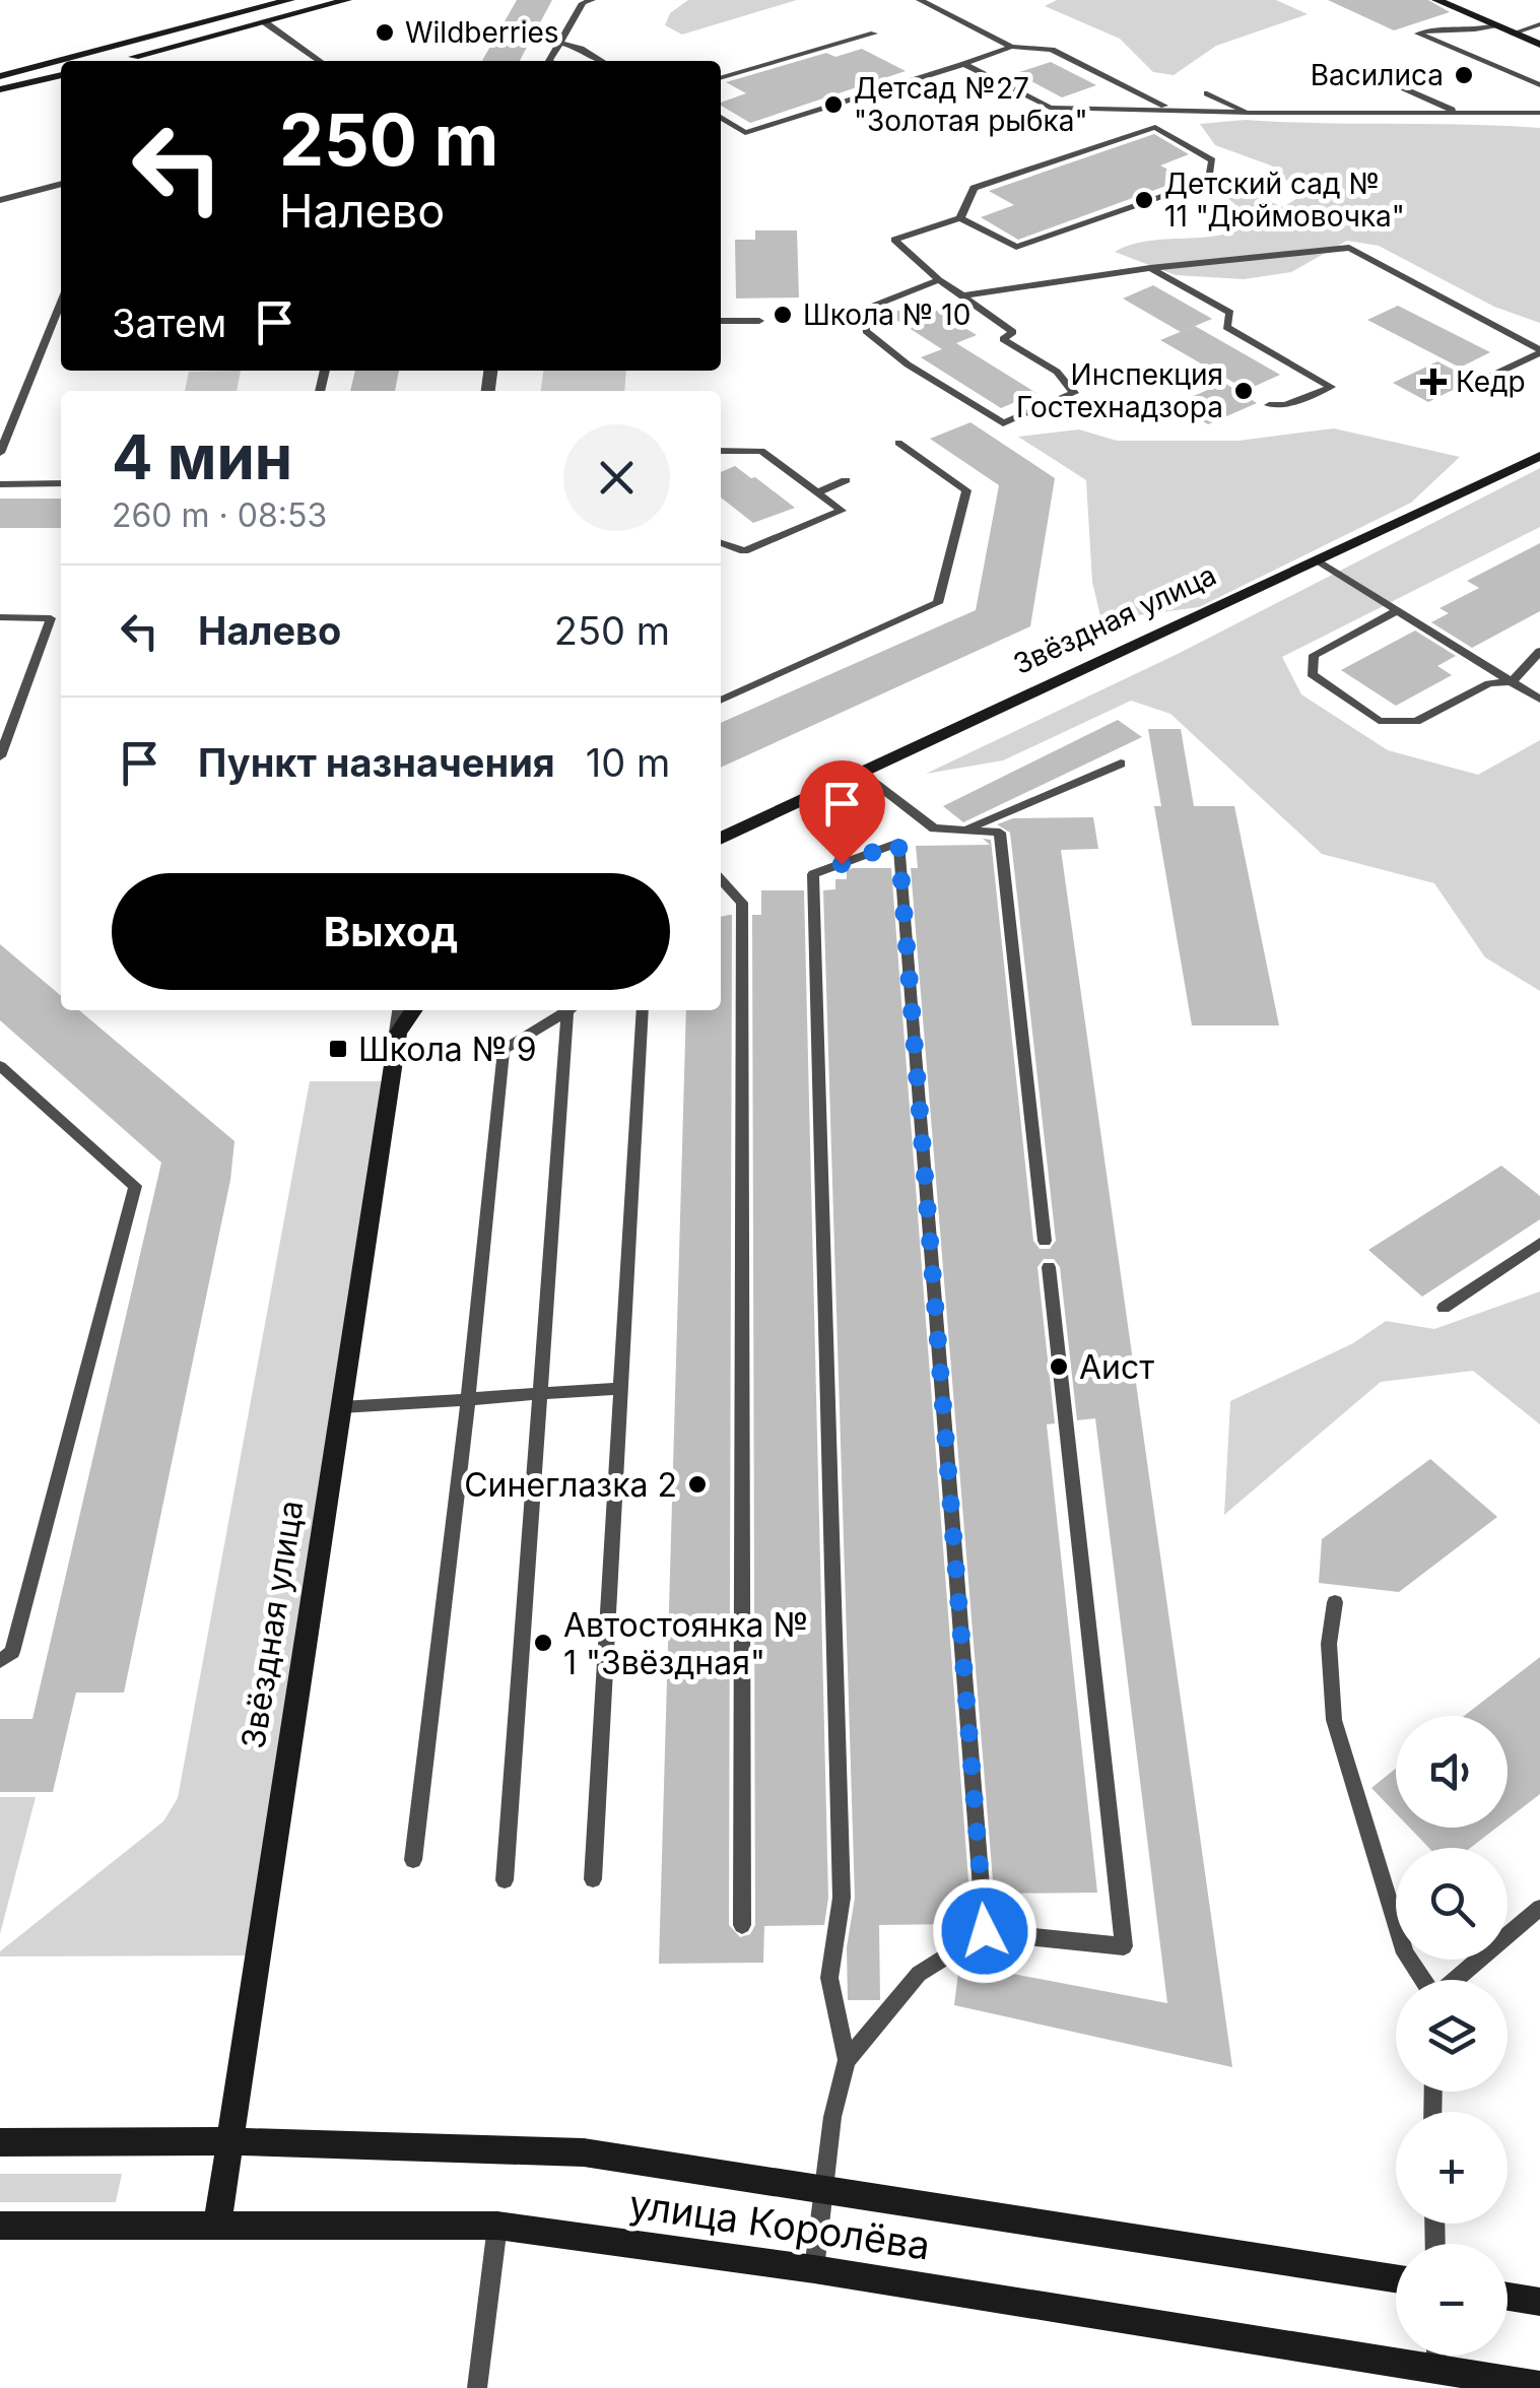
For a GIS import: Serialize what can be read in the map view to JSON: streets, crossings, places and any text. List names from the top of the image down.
{
  "streets": {
    "main road": ["Звёздная улица", "улица Королёва"]
  },
  "crossings": [
    ["Звёздная улица", "улица Королёва"]
  ],
  "places": {
    "other": [
      "Wildberries",
      "Василиса",
      "Детсад №27 \"Золотая рыбка\"",
      "Детский сад № 11 \"Дюймовочка\"",
      "Школа № 10",
      "Инспекция Гостехнадзора",
      "Аист",
      "Синеглазка 2",
      "Автостоянка № 1 \"Звёздная\""
    ],
    "health": ["Кедр"],
    "transit": ["Школа № 9"]
  },
  "page": {
    "turn": ["250 m", "Налево"],
    "then": "Затем",
    "heading": ["4 мин", "260 m · 08:53"],
    "list": [
      {
        "name": "Налево",
        "value": "250 m"
      },
      {
        "name": "Пункт назначения",
        "value": "10 m"
      }
    ],
    "buttons": "Выход",
    "map_buttons": ["+", "−"]
  }
}
